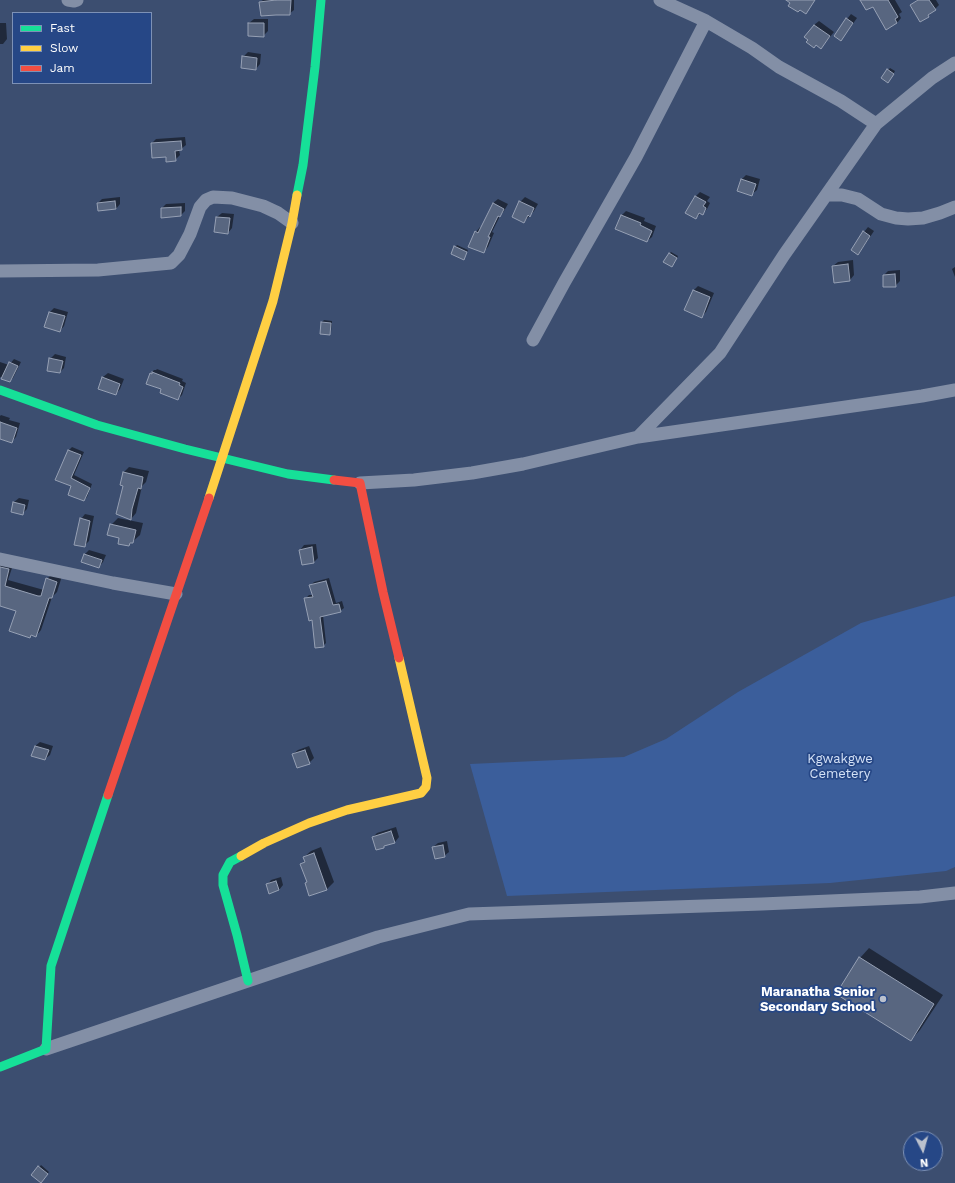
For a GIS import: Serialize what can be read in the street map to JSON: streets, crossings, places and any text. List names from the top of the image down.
{
  "parks": ["Kgwakgwe Cemetery"],
  "places": ["Maranatha Senior Secondary School"],
  "legend": ["Fast", "Slow", "Jam"],
  "north": "bottom"
}
